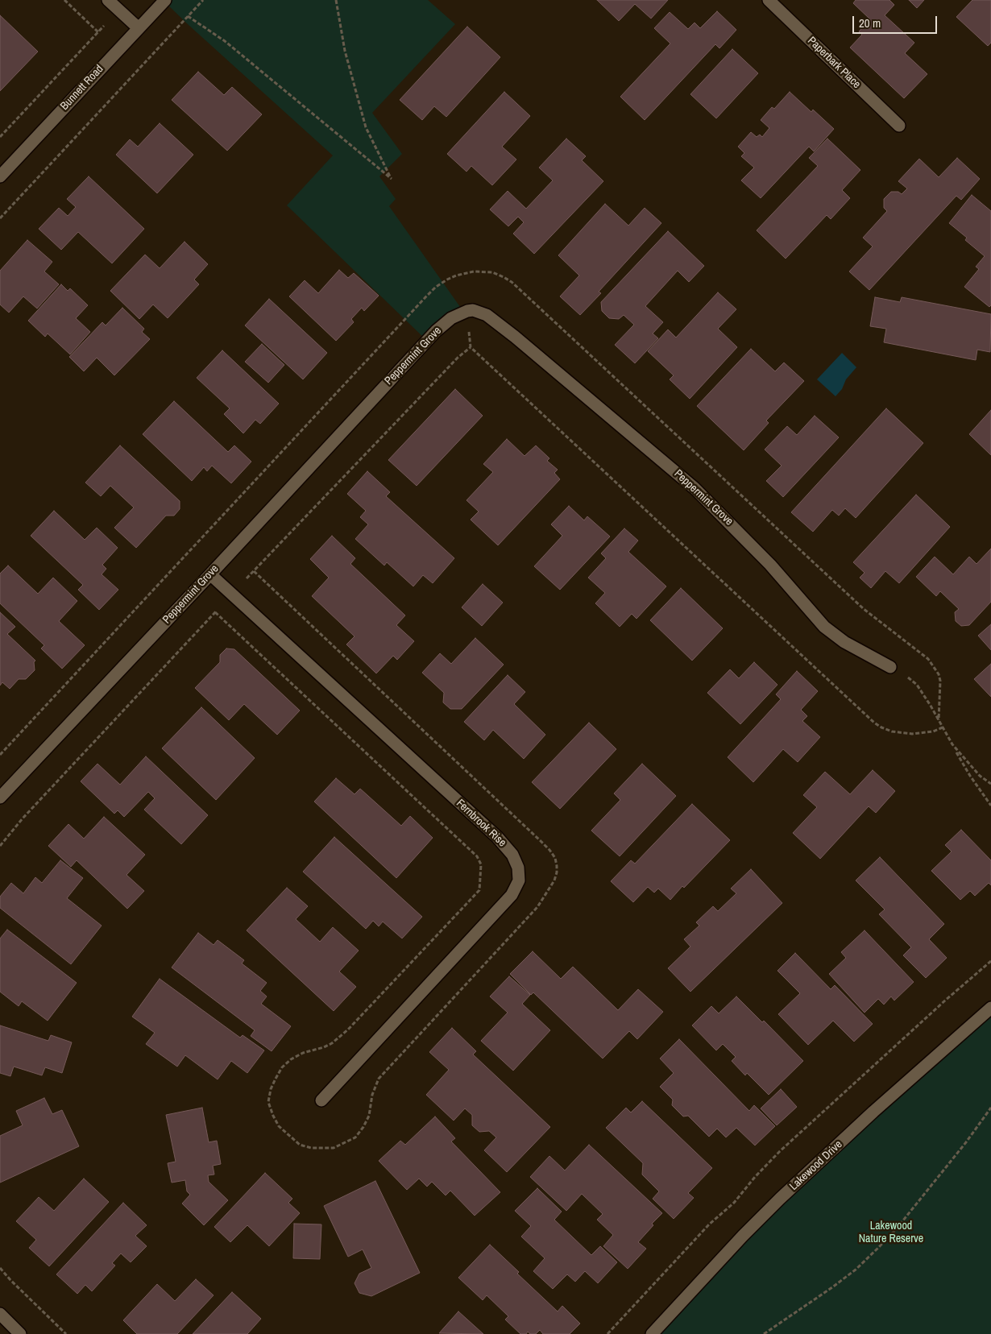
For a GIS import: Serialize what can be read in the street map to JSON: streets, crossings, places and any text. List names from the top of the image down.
{
  "streets": {
    "street": [
      "Paperbark Place",
      "Bunnett Road",
      "Peppermint Grove",
      "Fernbrook Rise",
      "Lakewood Drive"
    ]
  },
  "crossings": [
    ["Peppermint Grove", "Fernbrook Rise"]
  ],
  "parks": ["Lakewood Nature Reserve"],
  "scale_bar": "20 m"
}
